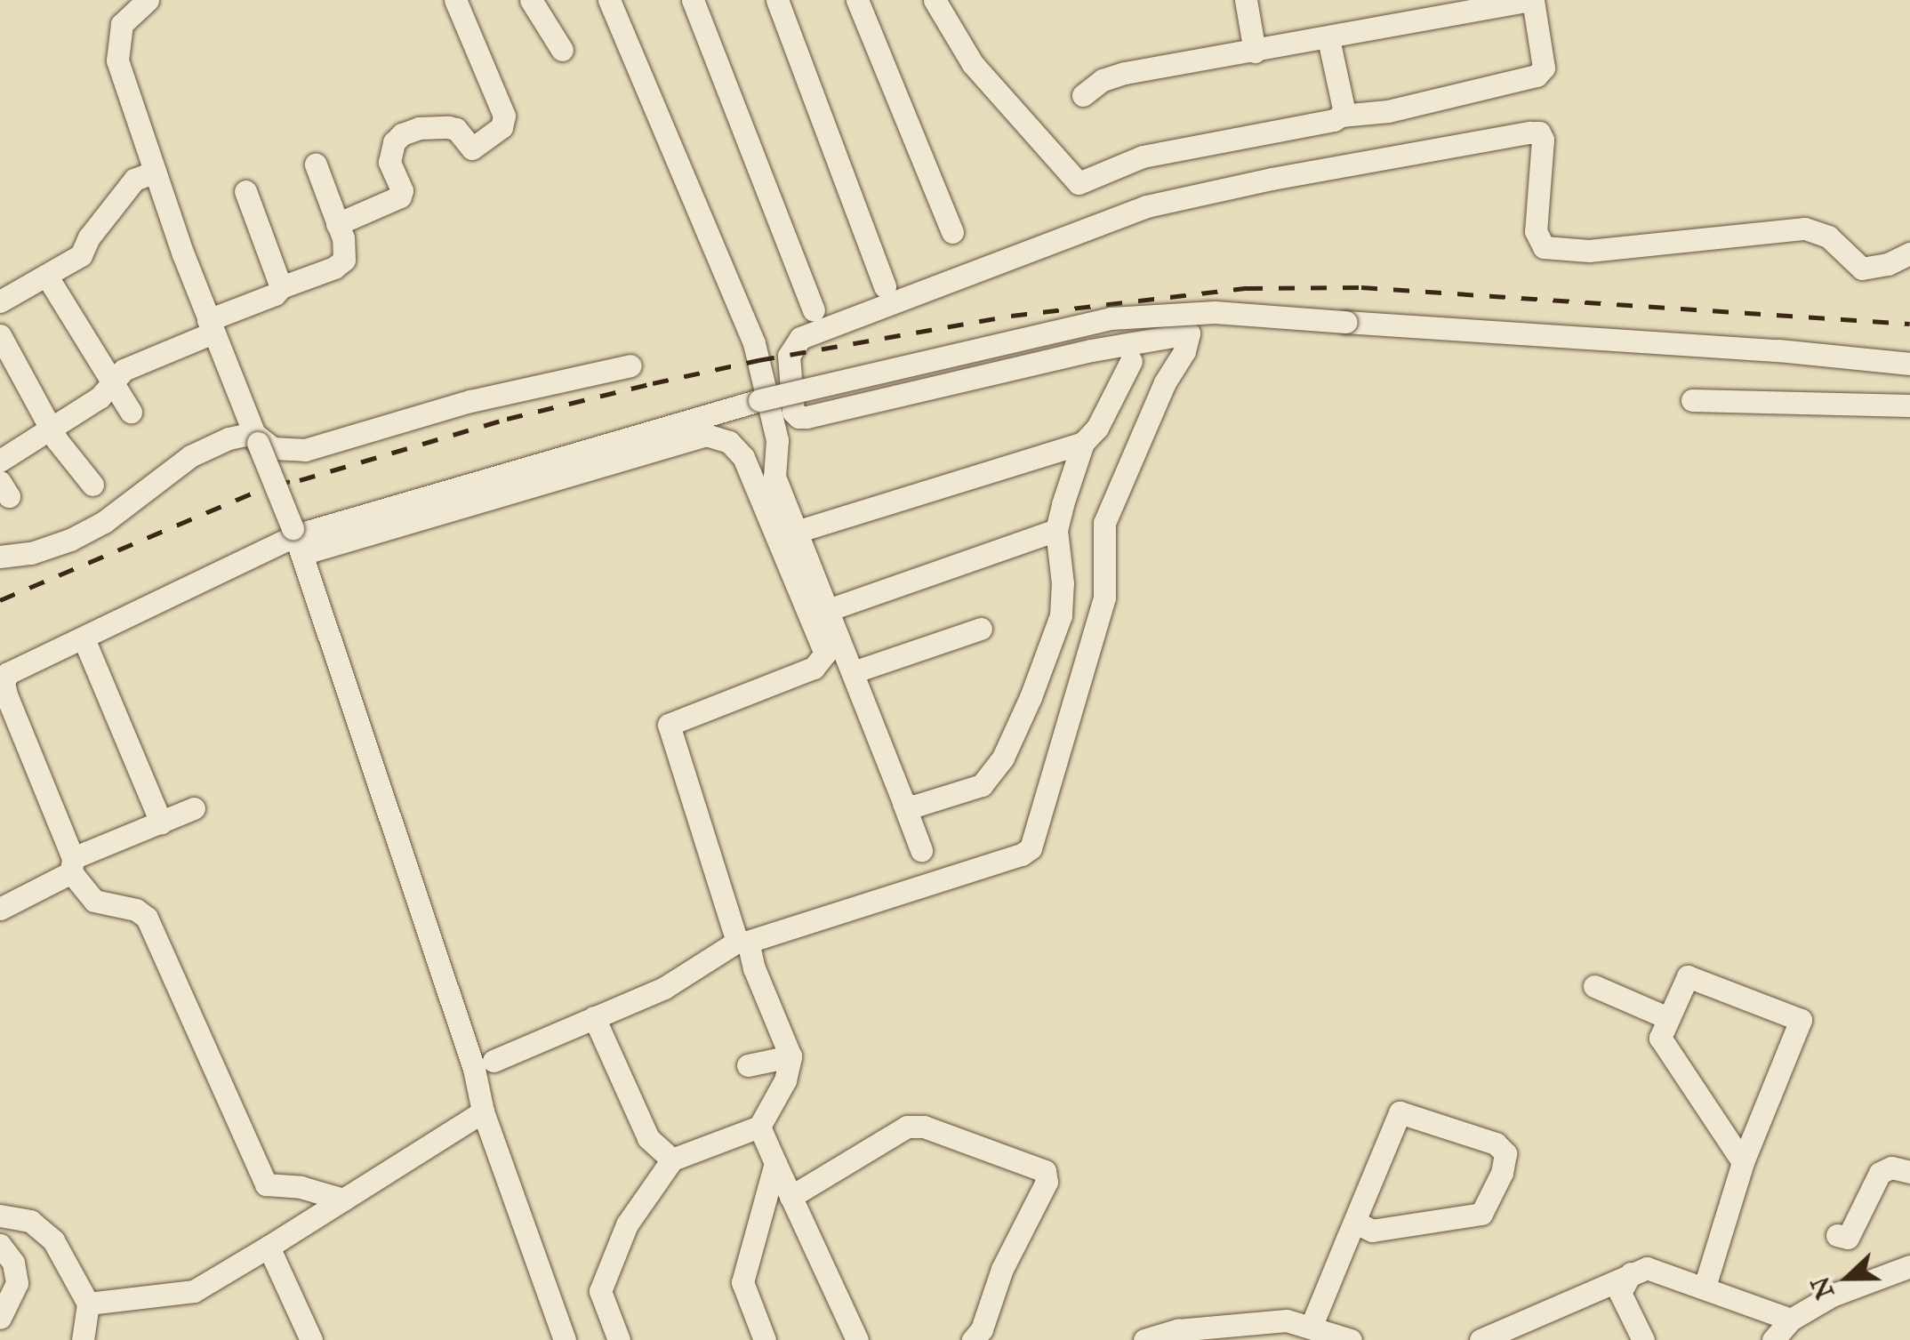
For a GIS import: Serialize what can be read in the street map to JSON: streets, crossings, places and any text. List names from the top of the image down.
{
  "north": "left"
}
